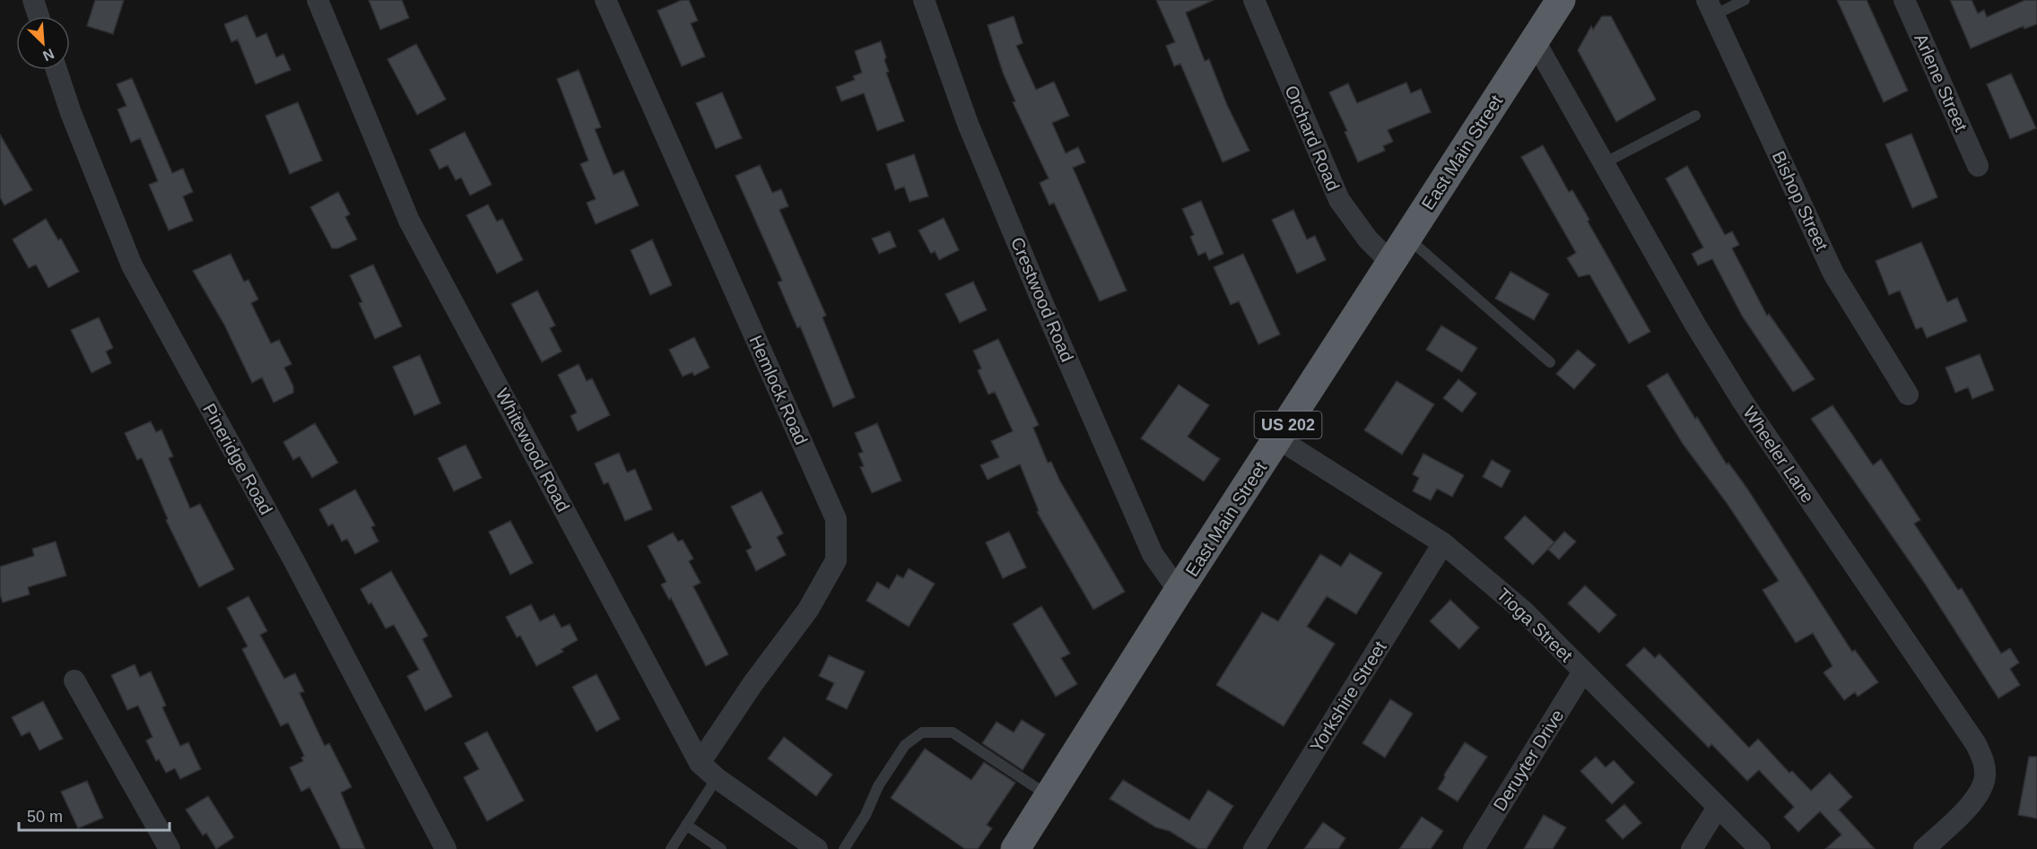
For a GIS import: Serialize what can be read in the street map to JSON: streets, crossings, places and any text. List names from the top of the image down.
{
  "streets": {
    "highway": ["East Main Street", "US 202"],
    "street": [
      "Arlene Street",
      "Orchard Road",
      "Bishop Street",
      "Crestwood Road",
      "Hemlock Road",
      "Whitewood Road",
      "Wheeler Lane",
      "Pineridge Road",
      "Tioga Street",
      "Yorkshire Street",
      "Deruyter Drive"
    ]
  },
  "crossings": [
    ["Orchard Road", "East Main Street"],
    ["East Main Street", "Crestwood Road"],
    ["East Main Street", "Wheeler Lane"],
    ["East Main Street", "Tioga Street"],
    ["Hemlock Road", "Whitewood Road"],
    ["Tioga Street", "Yorkshire Street"],
    ["Tioga Street", "Deruyter Drive"]
  ],
  "scale_bar": "50 m",
  "north": "bottom right"
}
